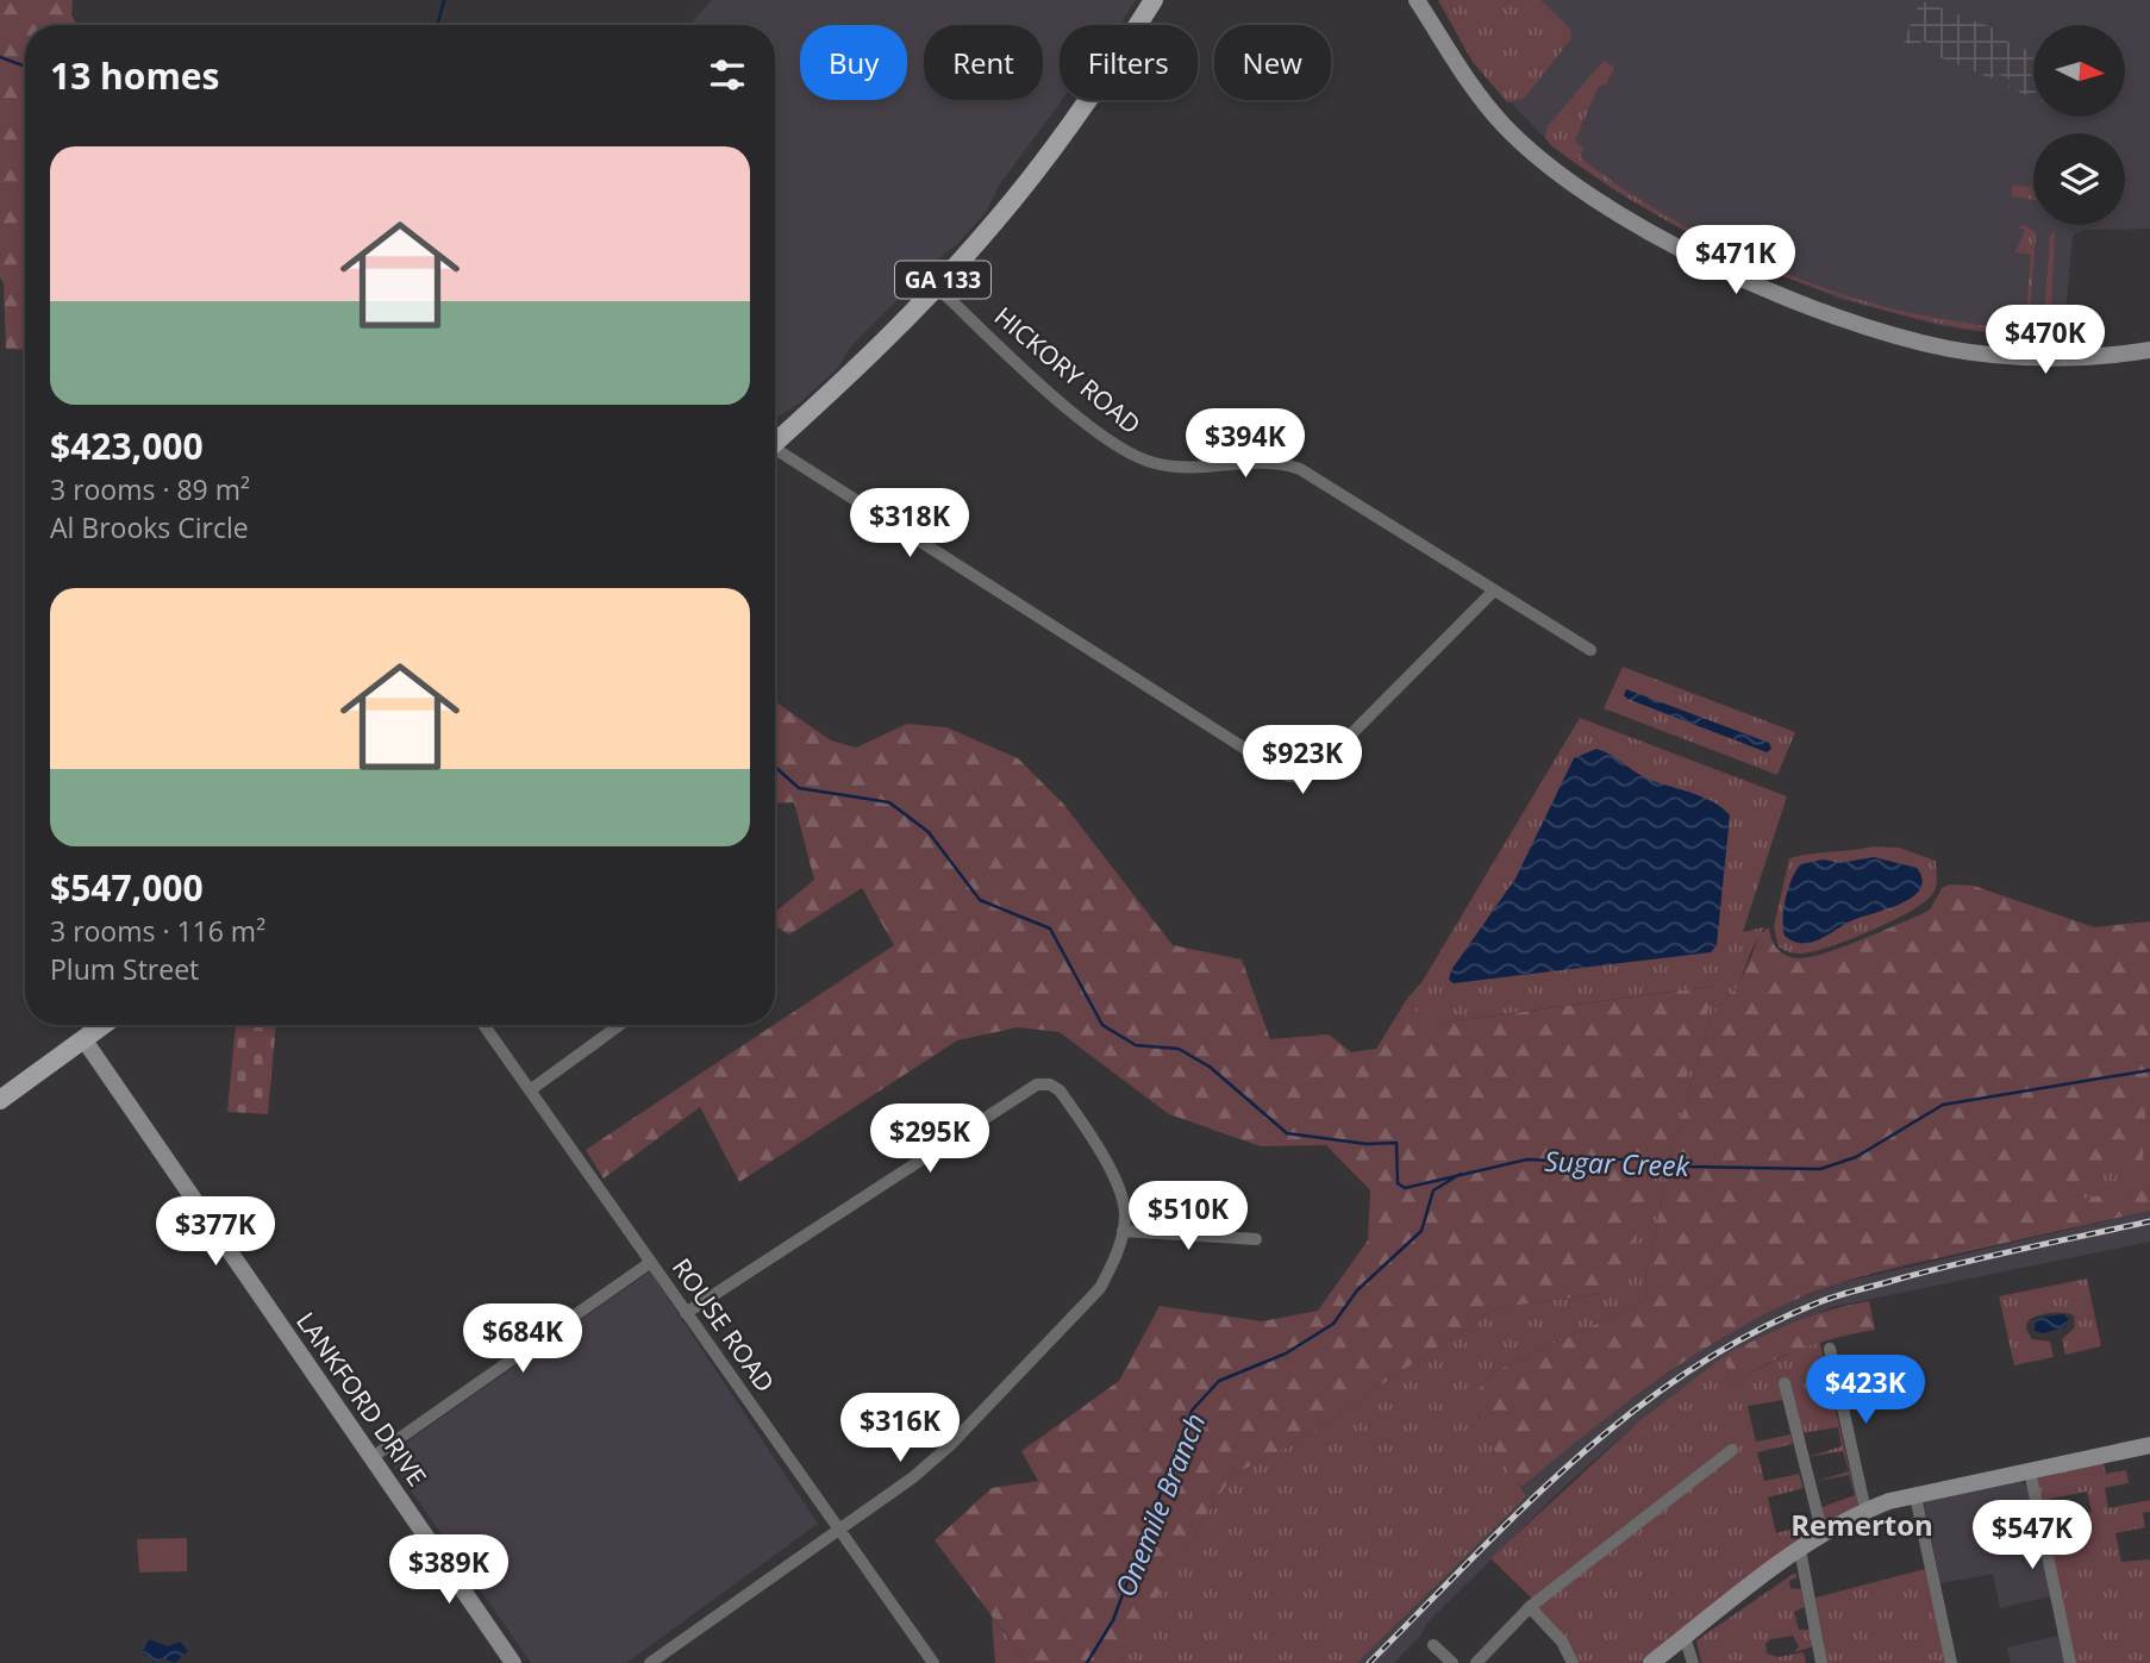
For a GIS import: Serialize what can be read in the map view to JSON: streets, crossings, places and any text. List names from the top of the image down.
{
  "streets": {
    "main road": ["GA 133"],
    "street": ["HICKORY ROAD", "ROUSE ROAD", "LANKFORD DRIVE"]
  },
  "crossings": [
    ["GA 133", "HICKORY ROAD"]
  ],
  "districts": ["Remerton"],
  "water": ["Sugar Creek", "Onemile Branch"],
  "north": "right",
  "page": {
    "chip": [
      "Buy",
      "Rent",
      "Filters",
      "New"
    ],
    "heading": "13 homes",
    "list": [
      {
        "name": "$423,000",
        "note": "3 rooms · 89 m² · Al Brooks Circle"
      },
      {
        "name": "$547,000",
        "note": "3 rooms · 116 m² · Plum Street"
      }
    ],
    "price": [
      "$471K",
      "$470K",
      "$394K",
      "$318K",
      "$923K",
      "$295K",
      "$510K",
      "$377K",
      "$684K",
      "$423K",
      "$316K",
      "$547K",
      "$389K"
    ]
  }
}
